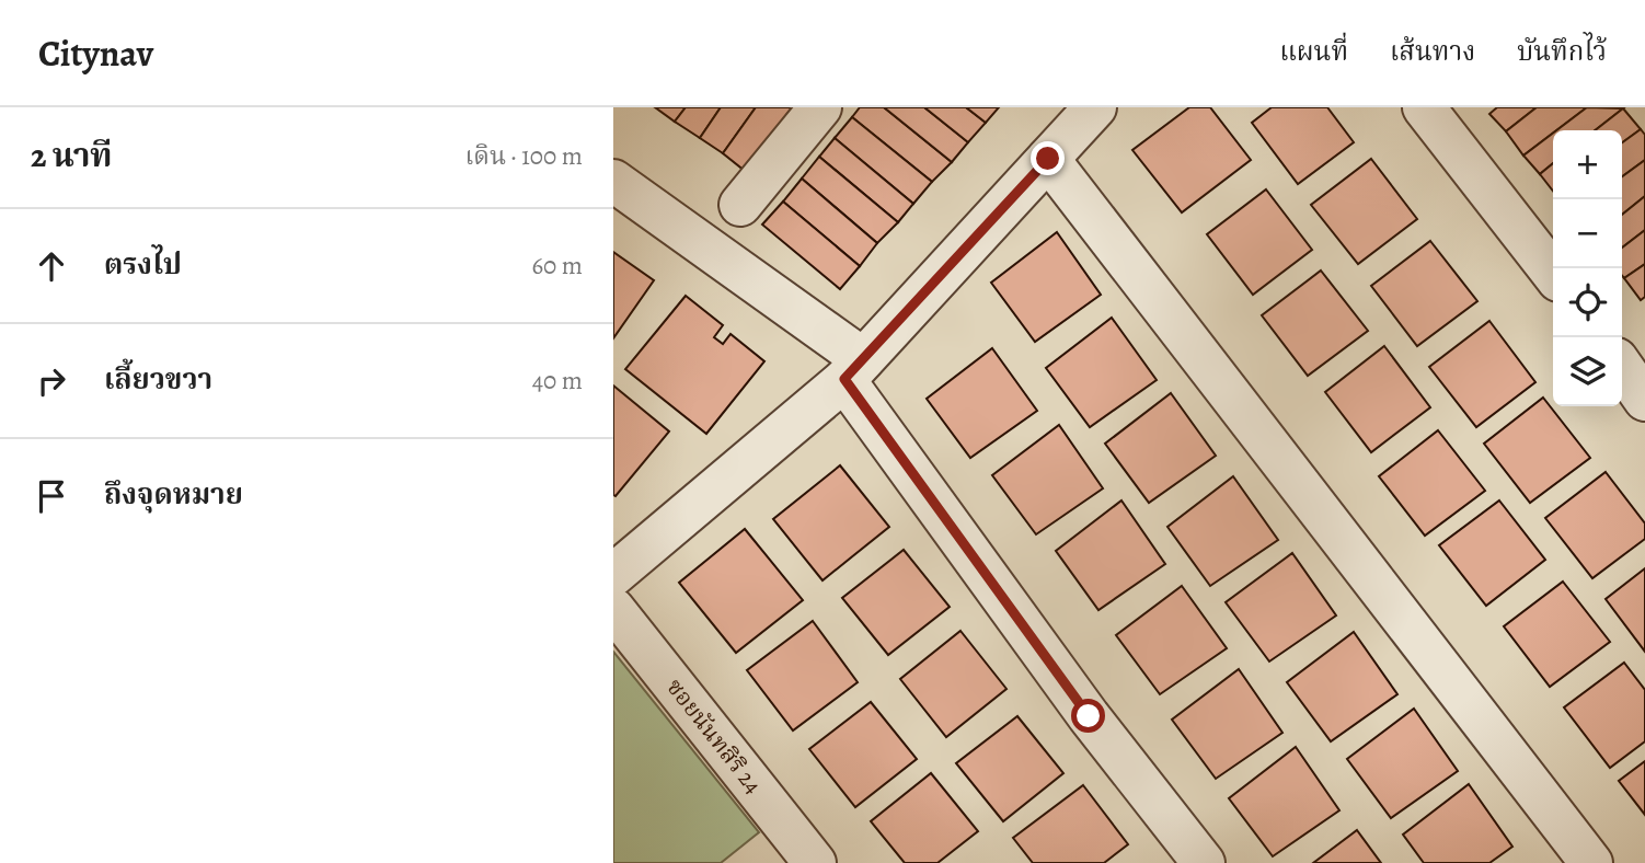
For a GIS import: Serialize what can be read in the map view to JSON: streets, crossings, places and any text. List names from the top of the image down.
{
  "streets": {
    "street": ["ซอยนันทสิริ 24"]
  },
  "page": {
    "header": "Citynav",
    "nav": ["แผนที่", "เส้นทาง", "บันทึกไว้"],
    "heading": ["2 นาที", "เดิน · 100 m"],
    "map_buttons": ["+", "−"],
    "list": [
      ["ตรงไป", "60 m"],
      ["เลี้ยวขวา", "40 m"],
      "ถึงจุดหมาย"
    ]
  }
}
